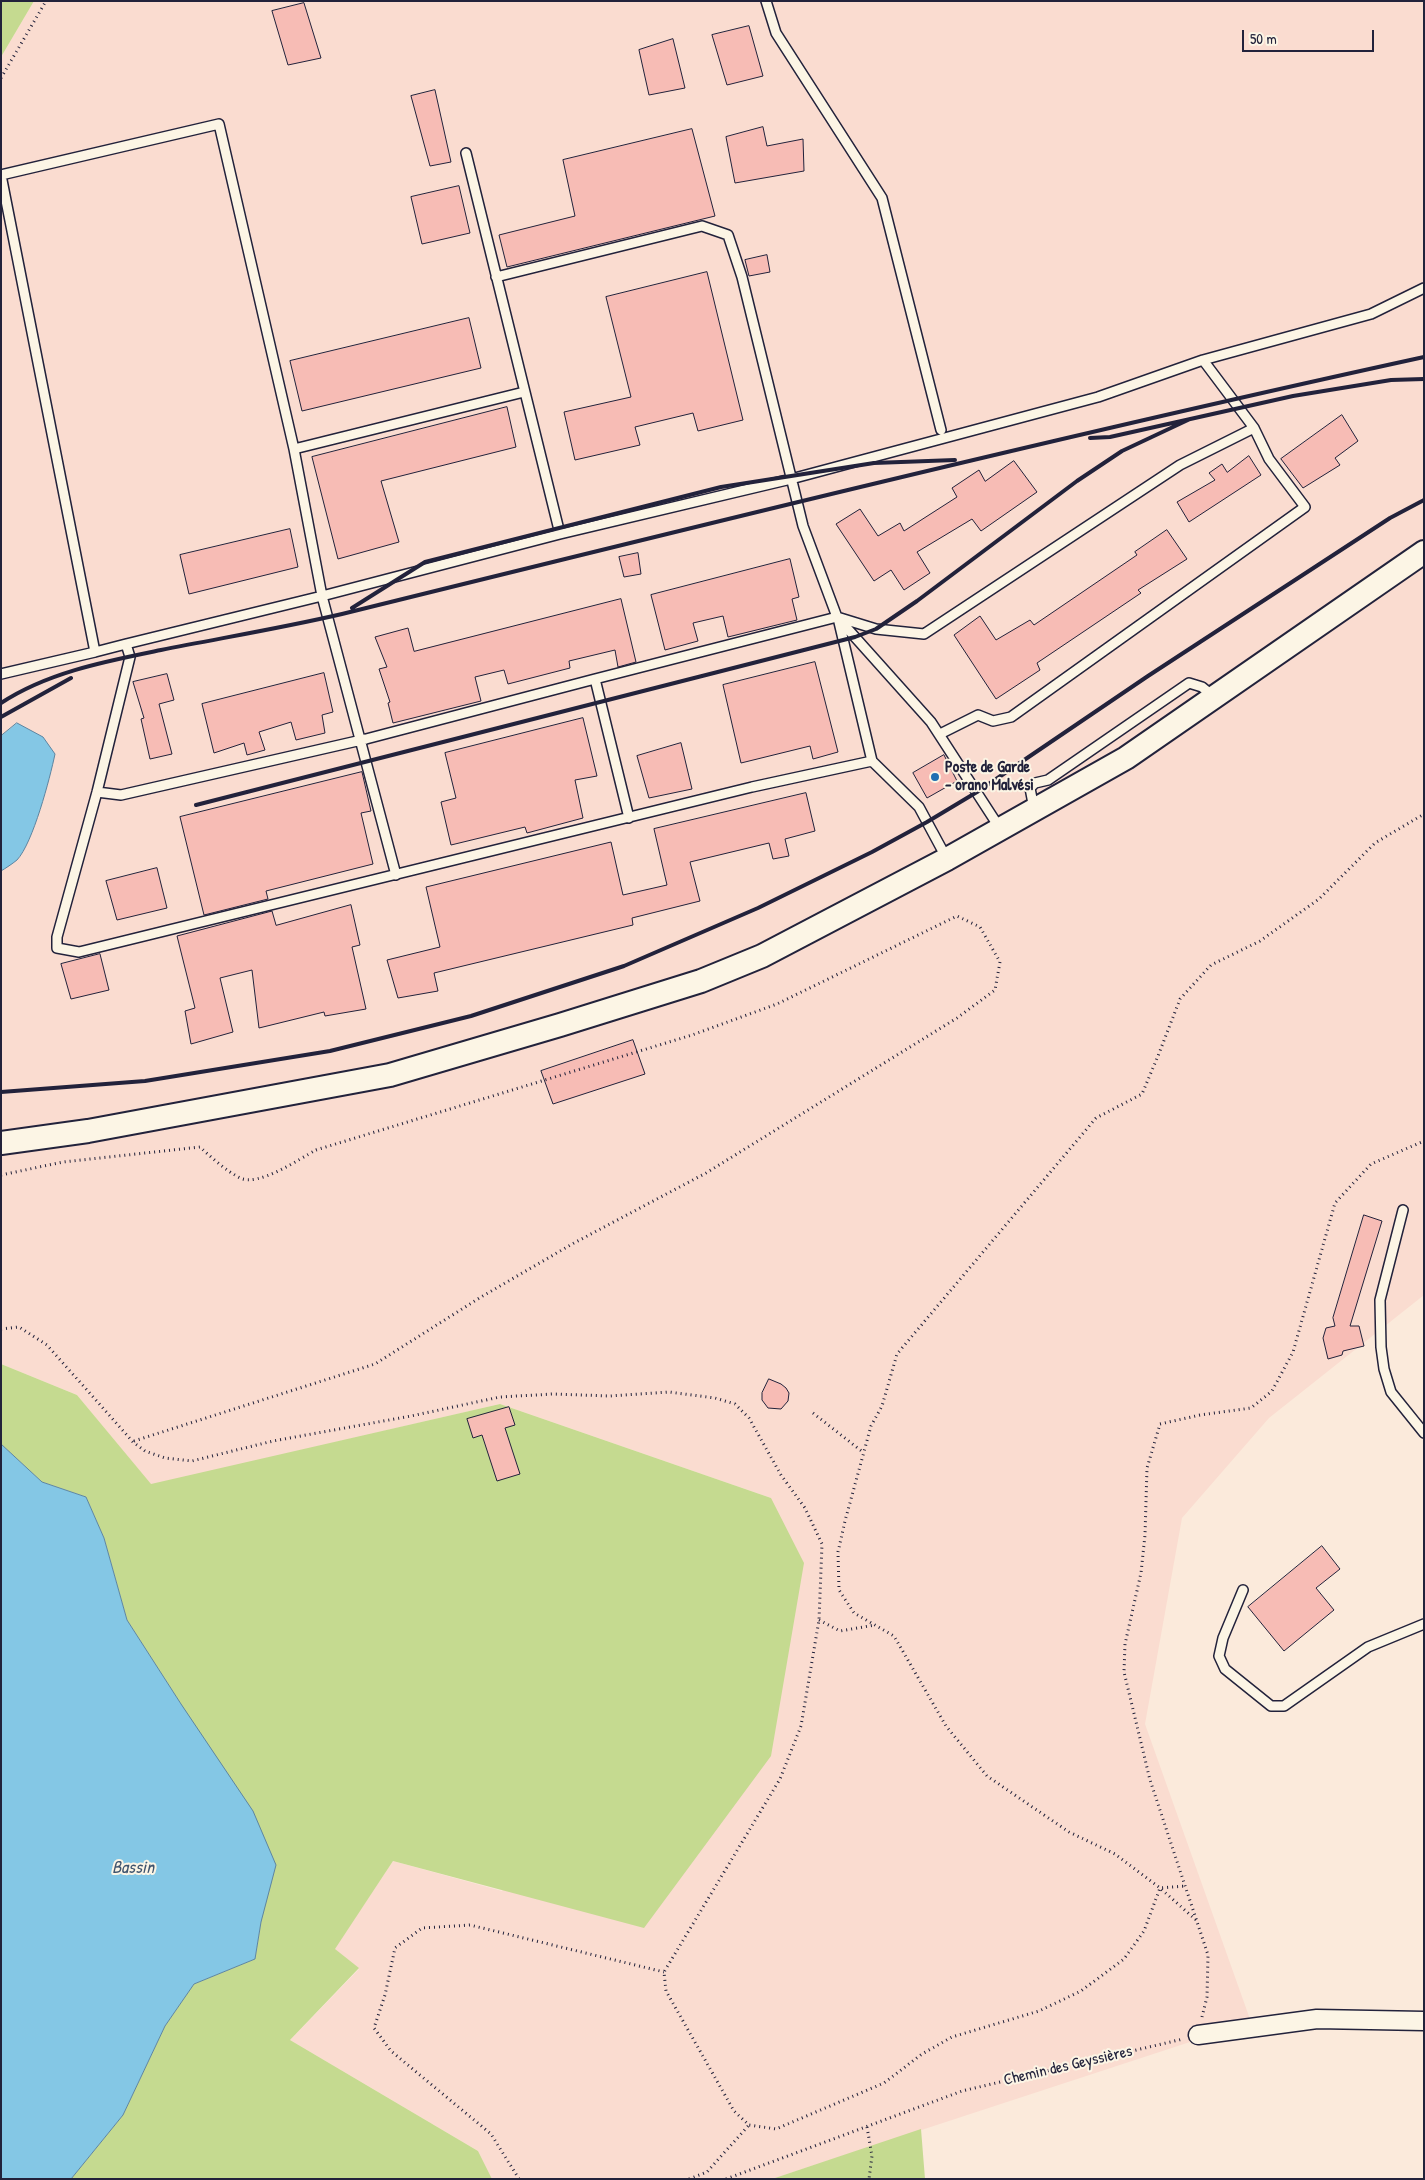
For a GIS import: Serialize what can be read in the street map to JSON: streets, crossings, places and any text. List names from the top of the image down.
{
  "streets": {
    "path": ["Chemin des Geyssières"]
  },
  "water": ["Bassin"],
  "places": ["Poste de Garde - orano Malvési"],
  "scale_bar": "50 m"
}
